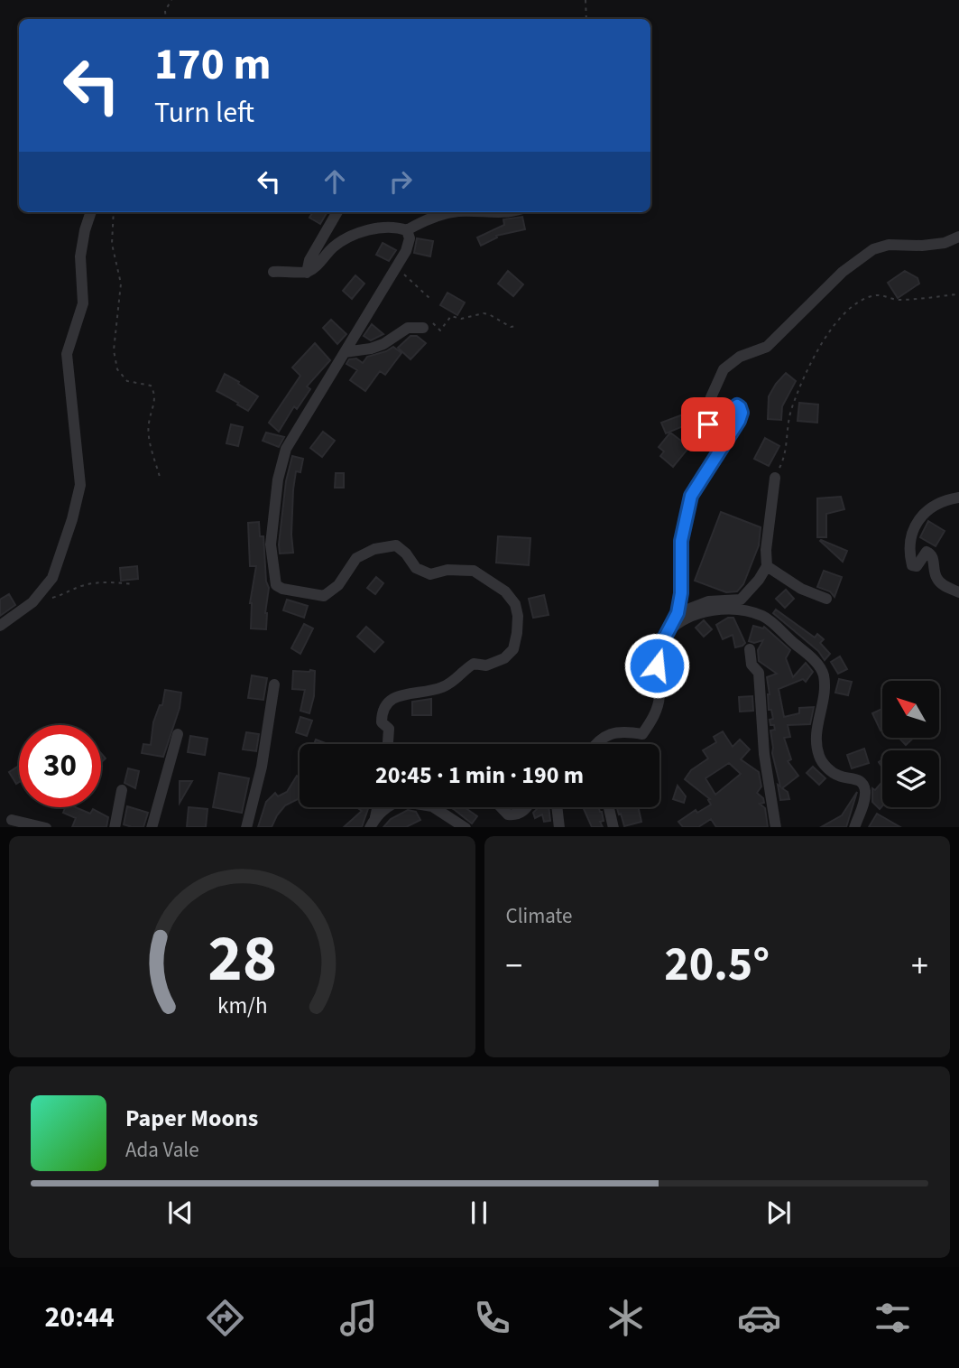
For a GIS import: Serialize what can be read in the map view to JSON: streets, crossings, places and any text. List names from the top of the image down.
{
  "north": "top left",
  "page": {
    "turn": ["170 m", "Turn left"],
    "limit": "30",
    "trip": "20:45 · 1 min · 190 m",
    "tile": "Climate",
    "heat": ["−", "20.5°", "+"],
    "song": ["Paper Moons", "Ada Vale"],
    "tabs": "20:44",
    "gauge": ["28", "km/h"]
  }
}
